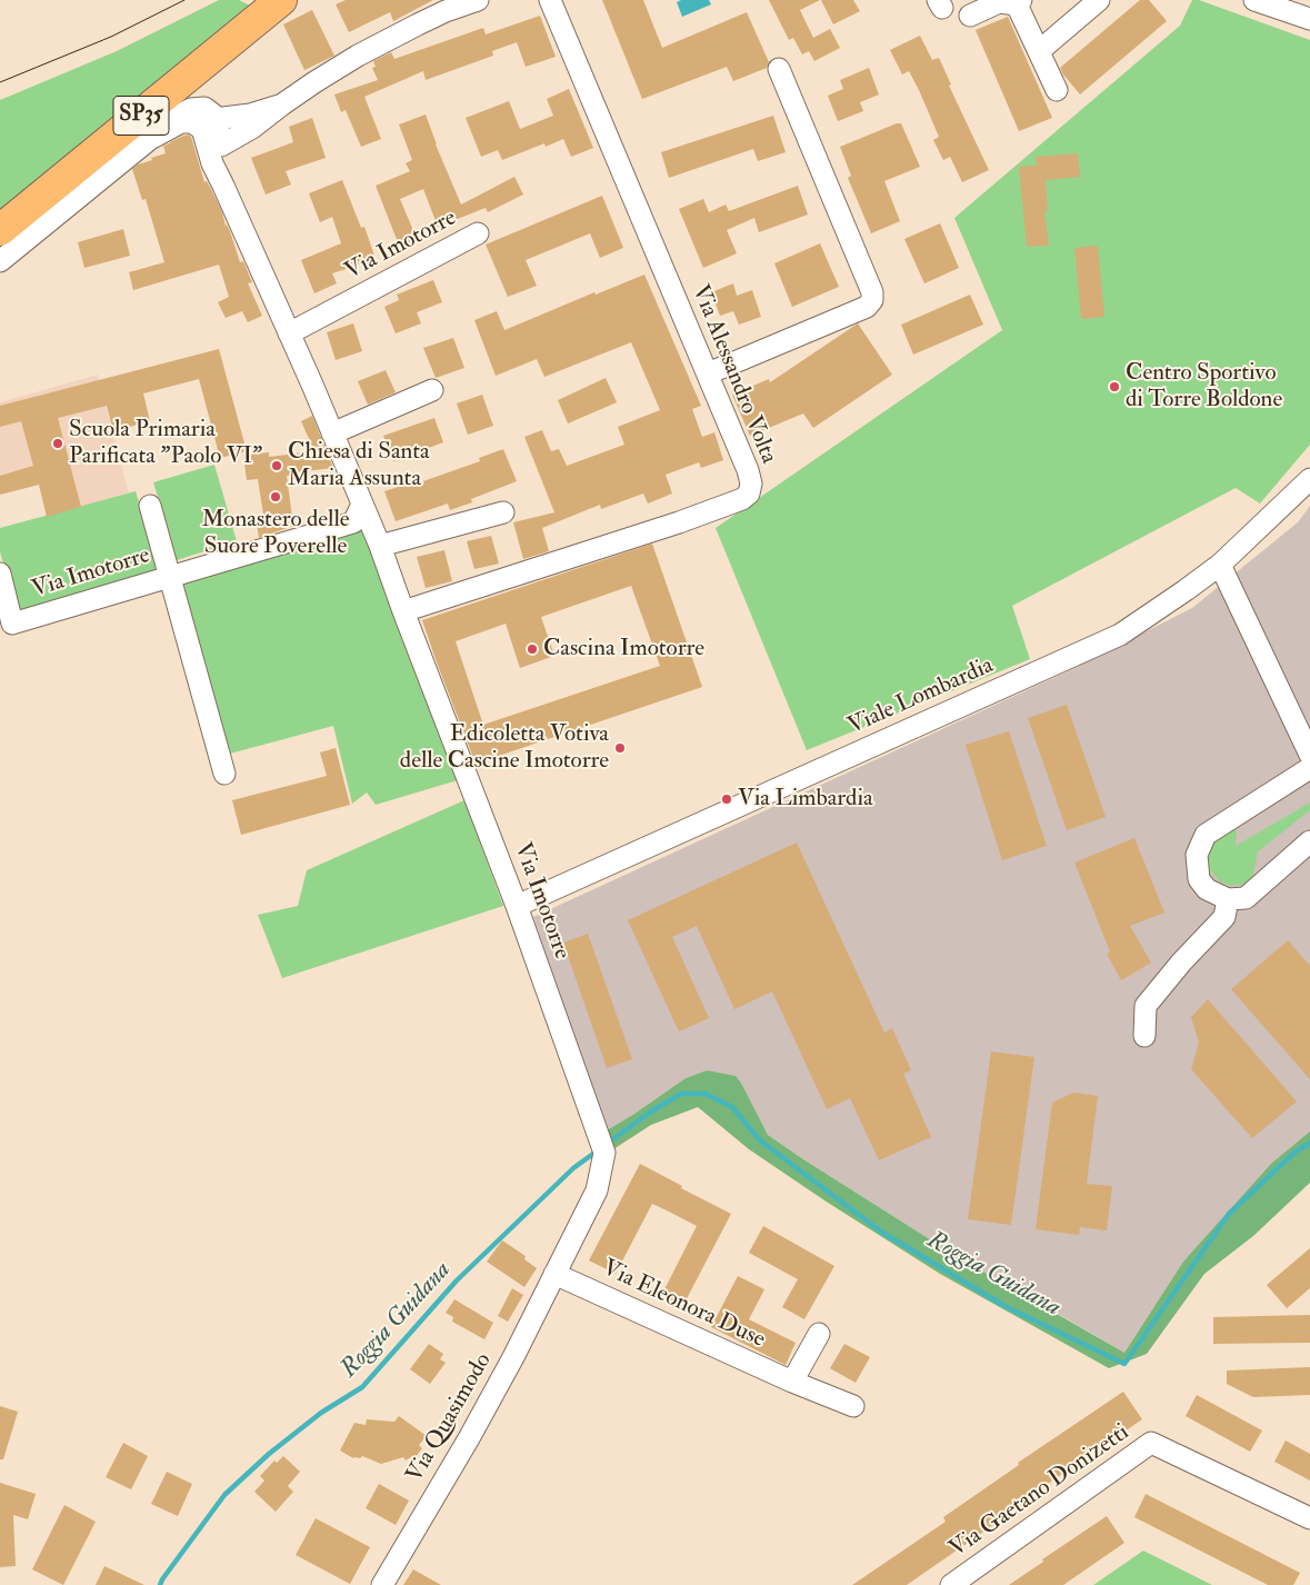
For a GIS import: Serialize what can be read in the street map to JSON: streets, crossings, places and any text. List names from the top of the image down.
{
  "streets": {
    "highway": ["SP35"],
    "street": [
      "Via Imotorre",
      "Via Alessandro Volta",
      "Viale Lombardia",
      "Via Eleonora Duse",
      "Via Quasimodo",
      "Via Gaetano Donizetti"
    ]
  },
  "crossings": [
    ["Via Imotorre", "Via Alessandro Volta"],
    ["Via Imotorre", "Viale Lombardia"],
    ["Via Imotorre", "Via Eleonora Duse"],
    ["Via Imotorre", "Via Quasimodo"],
    ["Via Eleonora Duse", "Via Quasimodo"]
  ],
  "water": ["Roggia Guidana"],
  "places": [
    "Centro Sportivo di Torre Boldone",
    "Scuola Primaria Parificata \"Paolo VI\"",
    "Chiesa di Santa Maria Assunta",
    "Monastero delle Suore Poverelle",
    "Cascina Imotorre",
    "Edicoletta Votiva delle Cascine Imotorre",
    "Via Limbardia"
  ]
}
